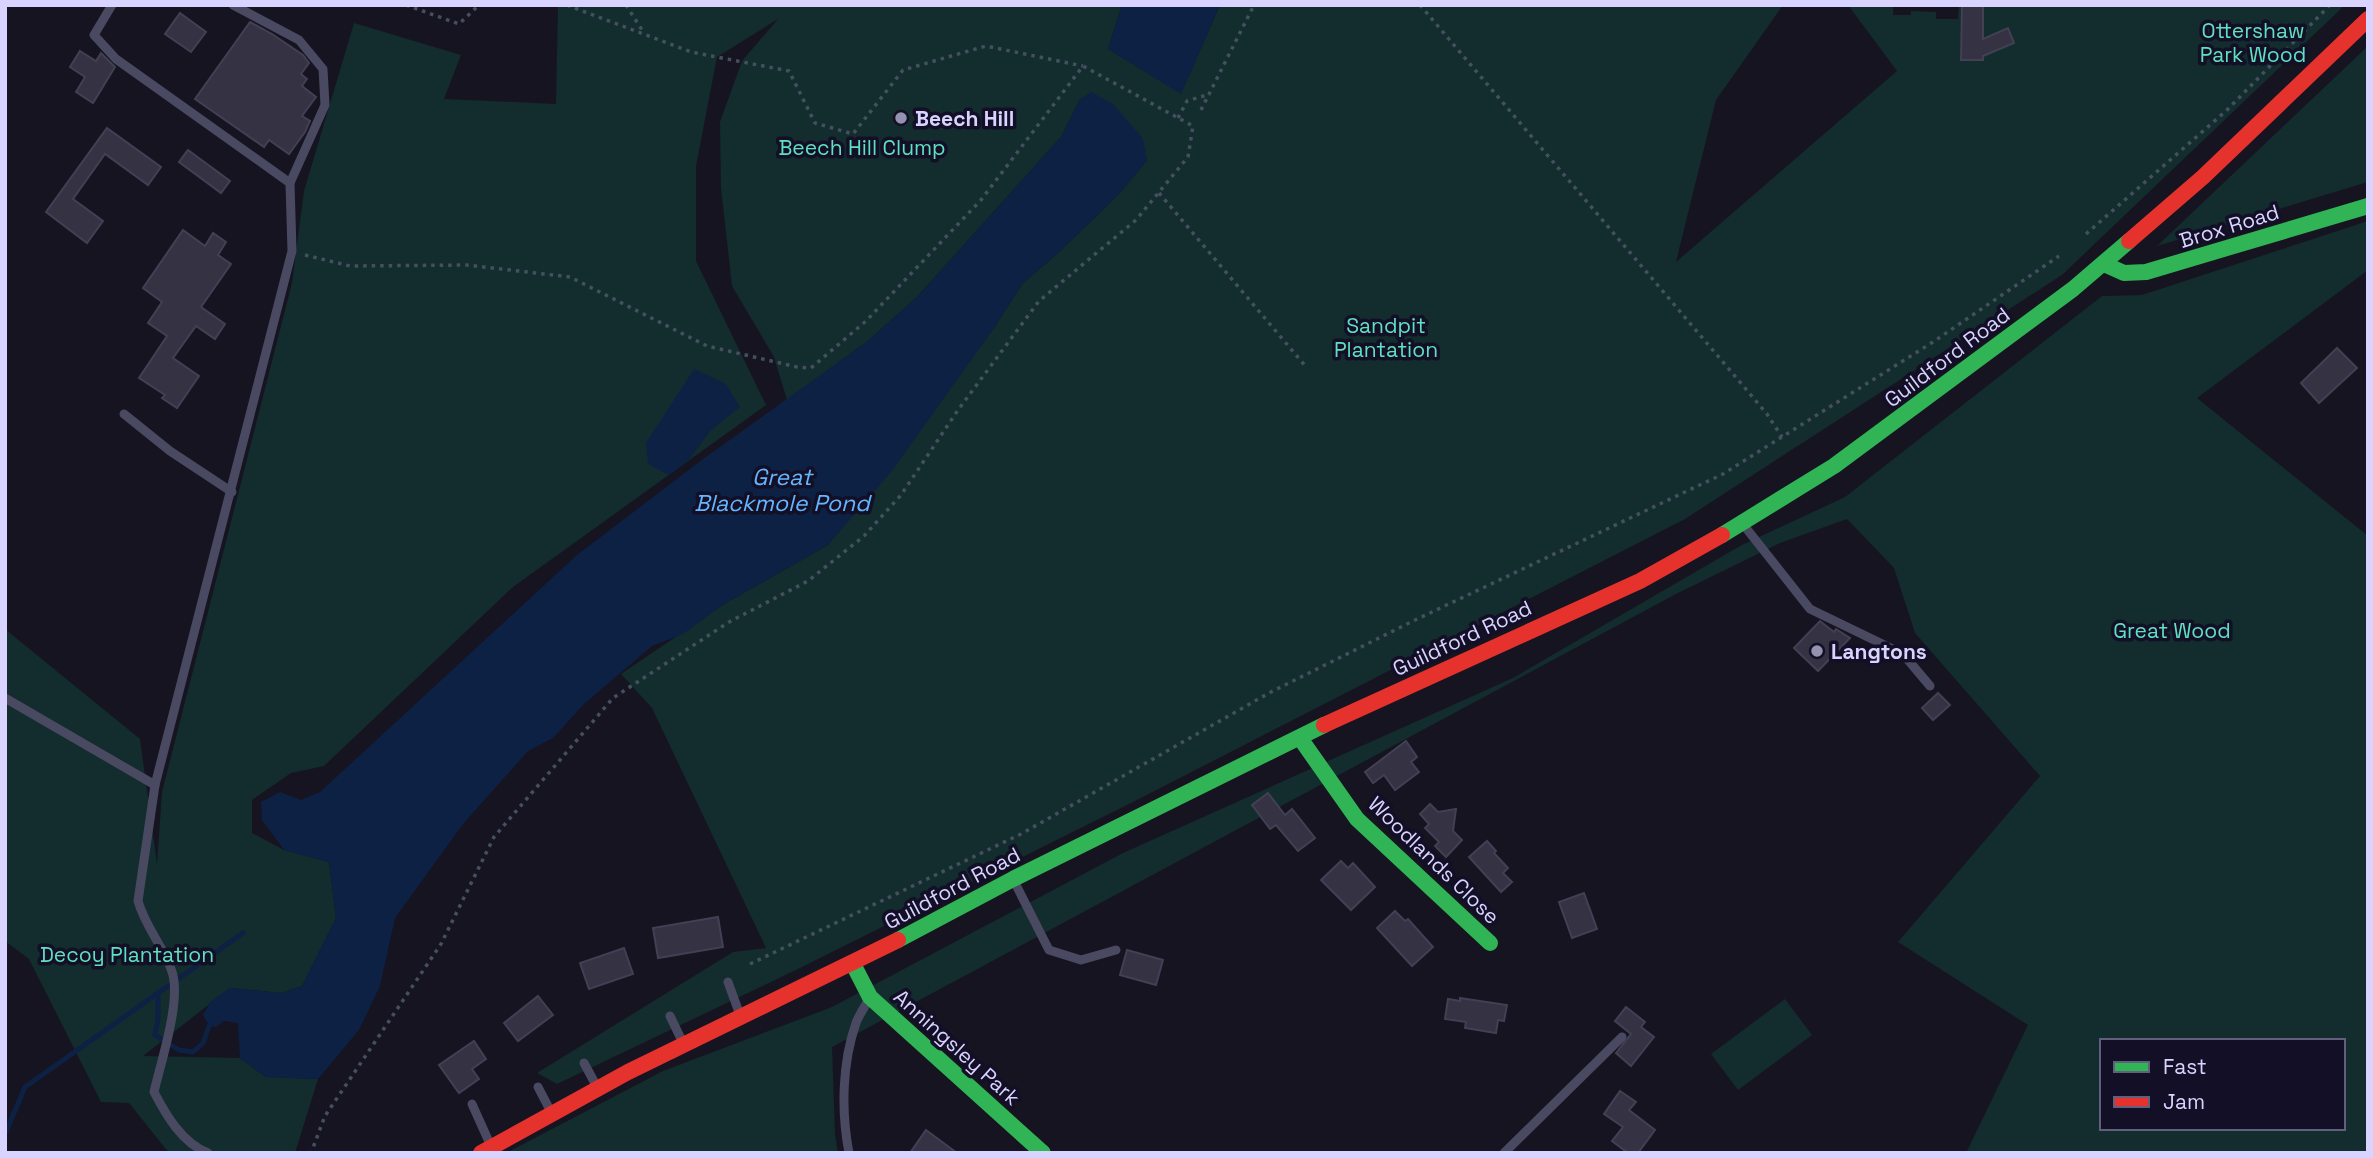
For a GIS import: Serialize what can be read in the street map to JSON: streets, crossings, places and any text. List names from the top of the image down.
{
  "streets": {
    "main road": [
      "Brox Road",
      "Guildford Road",
      "Woodlands Close",
      "Anningsley Park"
    ]
  },
  "crossings": [
    ["Brox Road", "Guildford Road"],
    ["Guildford Road", "Woodlands Close"],
    ["Guildford Road", "Anningsley Park"]
  ],
  "water": ["Great Blackmole Pond"],
  "parks": [
    "Ottershaw Park Wood",
    "Beech Hill Clump",
    "Sandpit Plantation",
    "Great Wood",
    "Decoy Plantation"
  ],
  "places": ["Beech Hill", "Langtons"],
  "legend": ["Fast", "Jam"]
}
